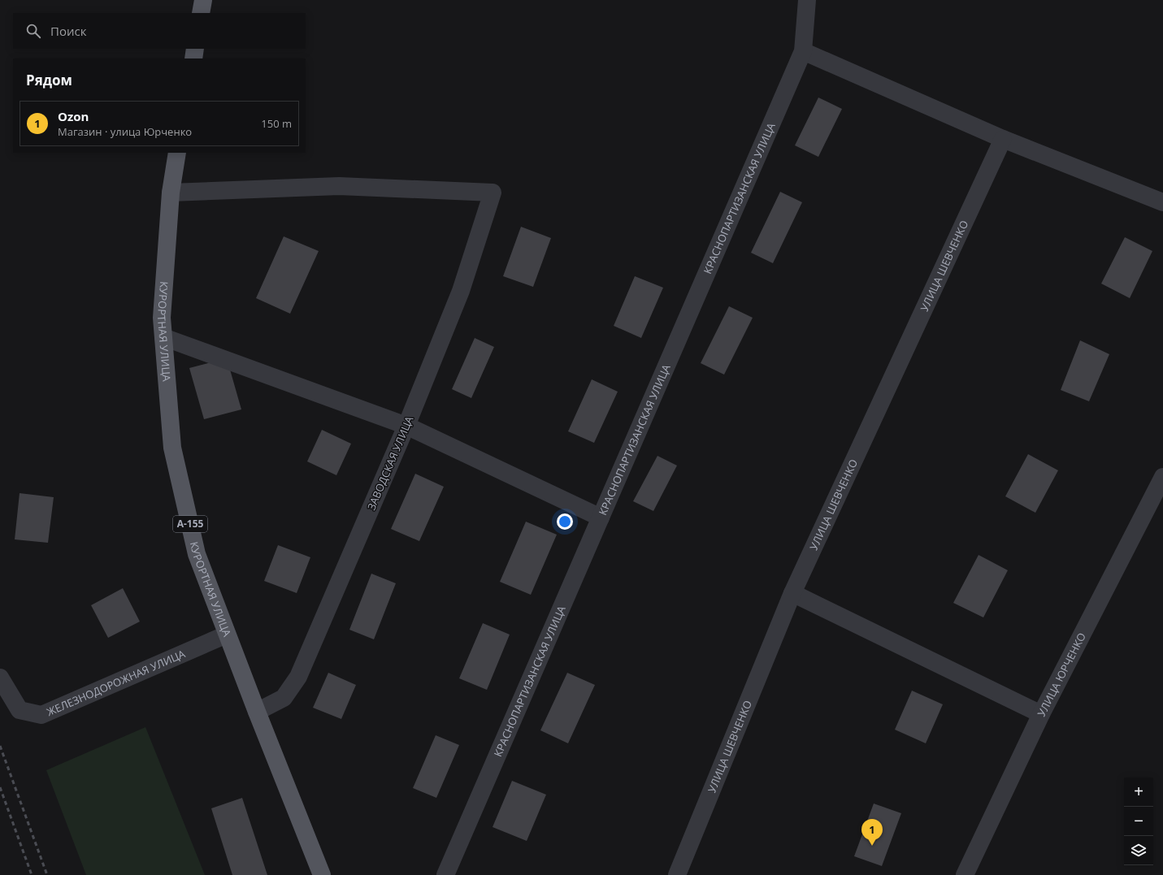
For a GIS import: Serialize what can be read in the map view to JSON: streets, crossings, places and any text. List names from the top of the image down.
{
  "streets": {
    "main road": ["КУРОРТНАЯ УЛИЦА", "А-155"],
    "street": [
      "КРАСНОПАРТИЗАНСКАЯ УЛИЦА",
      "УЛИЦА ШЕВЧЕНКО",
      "ЗАВОДСКАЯ УЛИЦА",
      "УЛИЦА ЮРЧЕНКО",
      "ЖЕЛЕЗНОДОРОЖНАЯ УЛИЦА"
    ]
  },
  "crossings": [
    ["КУРОРТНАЯ УЛИЦА", "ЗАВОДСКАЯ УЛИЦА"],
    ["КУРОРТНАЯ УЛИЦА", "ЖЕЛЕЗНОДОРОЖНАЯ УЛИЦА"]
  ],
  "page": {
    "search": "Поиск",
    "heading": "Рядом",
    "list": [
      {
        "mark": "1",
        "name": "Ozon",
        "note": "Магазин · улица Юрченко",
        "value": "150 m"
      }
    ],
    "map_buttons": ["+", "−"],
    "pins": "1"
  }
}
